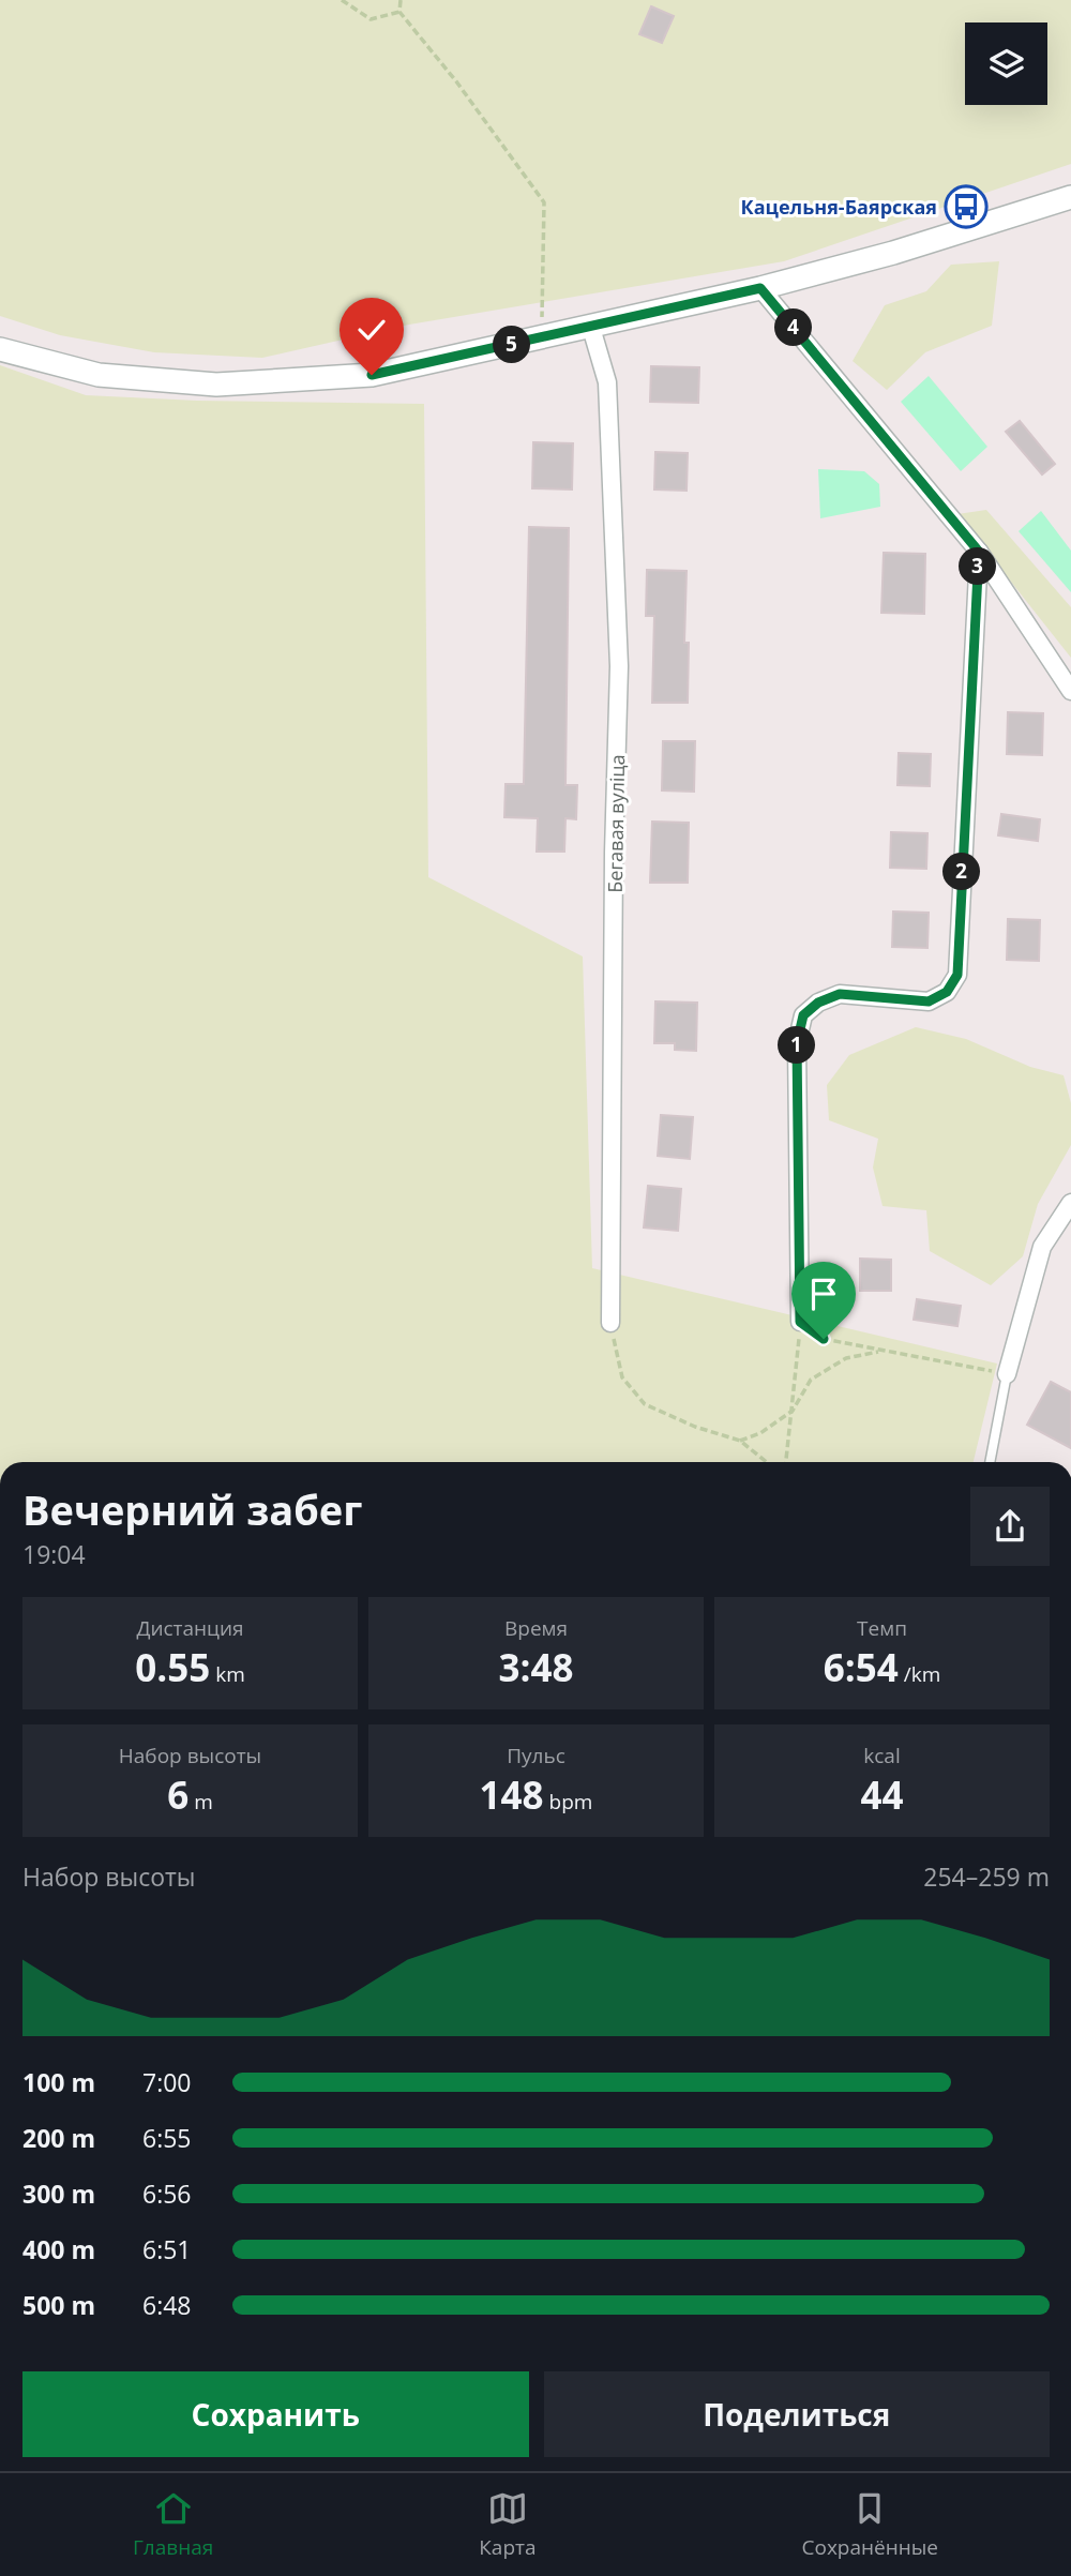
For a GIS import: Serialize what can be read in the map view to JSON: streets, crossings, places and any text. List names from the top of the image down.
{
  "streets": {
    "street": ["Бегавая вуліца"]
  },
  "places": {
    "bus stop": ["Кацельня-Баярская"]
  },
  "page": {
    "pins": [
      "4",
      "5",
      "3",
      "2",
      "1"
    ],
    "heading": ["Вечерний забег", "19:04"],
    "stats": [
      ["Дистанция", "0.55 km"],
      ["Время", "3:48"],
      ["Темп", "6:54 /km"],
      ["Набор высоты", "6 m"],
      ["Пульс", "148 bpm"],
      ["kcal", "44"]
    ],
    "chart": ["Набор высоты", "254–259 m"],
    "list": [
      {
        "name": "100 m",
        "note": "7:00"
      },
      {
        "name": "200 m",
        "note": "6:55"
      },
      {
        "name": "300 m",
        "note": "6:56"
      },
      {
        "name": "400 m",
        "note": "6:51"
      },
      {
        "name": "500 m",
        "note": "6:48"
      }
    ],
    "buttons": ["Сохранить", "Поделиться"],
    "tabs": ["Главная", "Карта", "Сохранённые"]
  }
}
